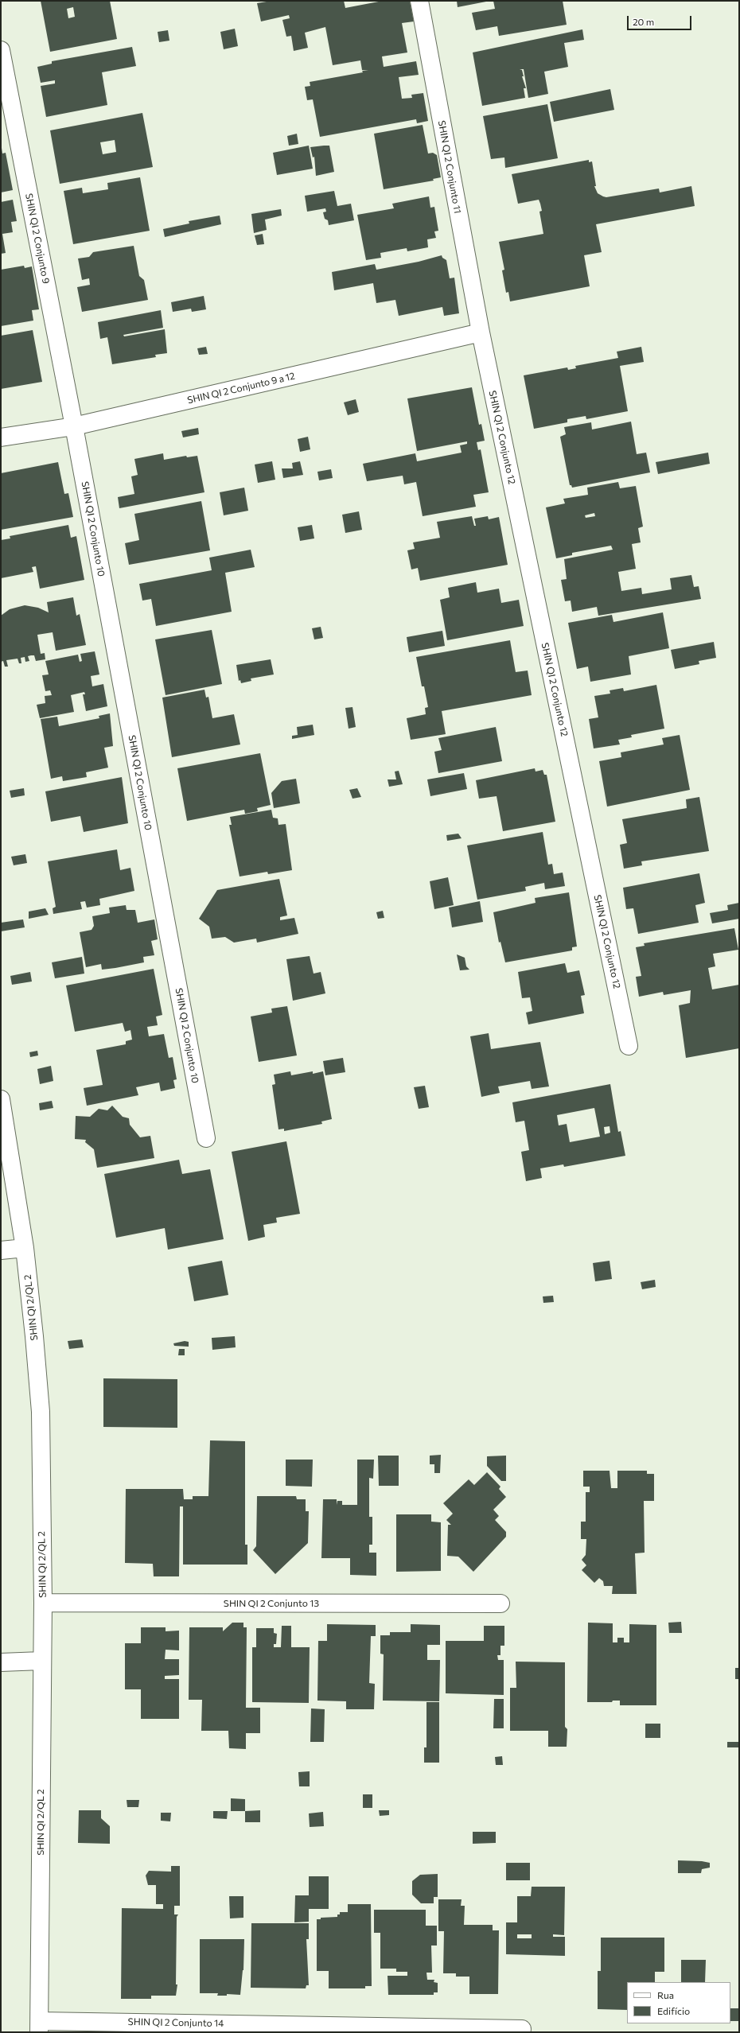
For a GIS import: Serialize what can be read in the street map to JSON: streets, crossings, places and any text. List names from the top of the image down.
{
  "streets": {
    "street": [
      "SHIN QI 2 Conjunto 11",
      "SHIN QI 2 Conjunto 9",
      "SHIN QI 2 Conjunto 9 a 12",
      "SHIN QI 2 Conjunto 12",
      "SHIN QI 2 Conjunto 10",
      "SHIN QI 2/QL 2",
      "SHIN QI 2 Conjunto 13",
      "SHIN QI 2 Conjunto 14"
    ]
  },
  "crossings": [
    ["SHIN QI 2 Conjunto 11", "SHIN QI 2 Conjunto 9 a 12"],
    ["SHIN QI 2 Conjunto 11", "SHIN QI 2 Conjunto 12"],
    ["SHIN QI 2 Conjunto 9", "SHIN QI 2 Conjunto 9 a 12"],
    ["SHIN QI 2 Conjunto 9", "SHIN QI 2 Conjunto 10"],
    ["SHIN QI 2 Conjunto 9 a 12", "SHIN QI 2 Conjunto 12"],
    ["SHIN QI 2 Conjunto 9 a 12", "SHIN QI 2 Conjunto 10"],
    ["SHIN QI 2/QL 2", "SHIN QI 2 Conjunto 13"],
    ["SHIN QI 2/QL 2", "SHIN QI 2 Conjunto 14"]
  ],
  "legend": ["Rua", "Edifício"],
  "scale_bar": "20 m"
}
